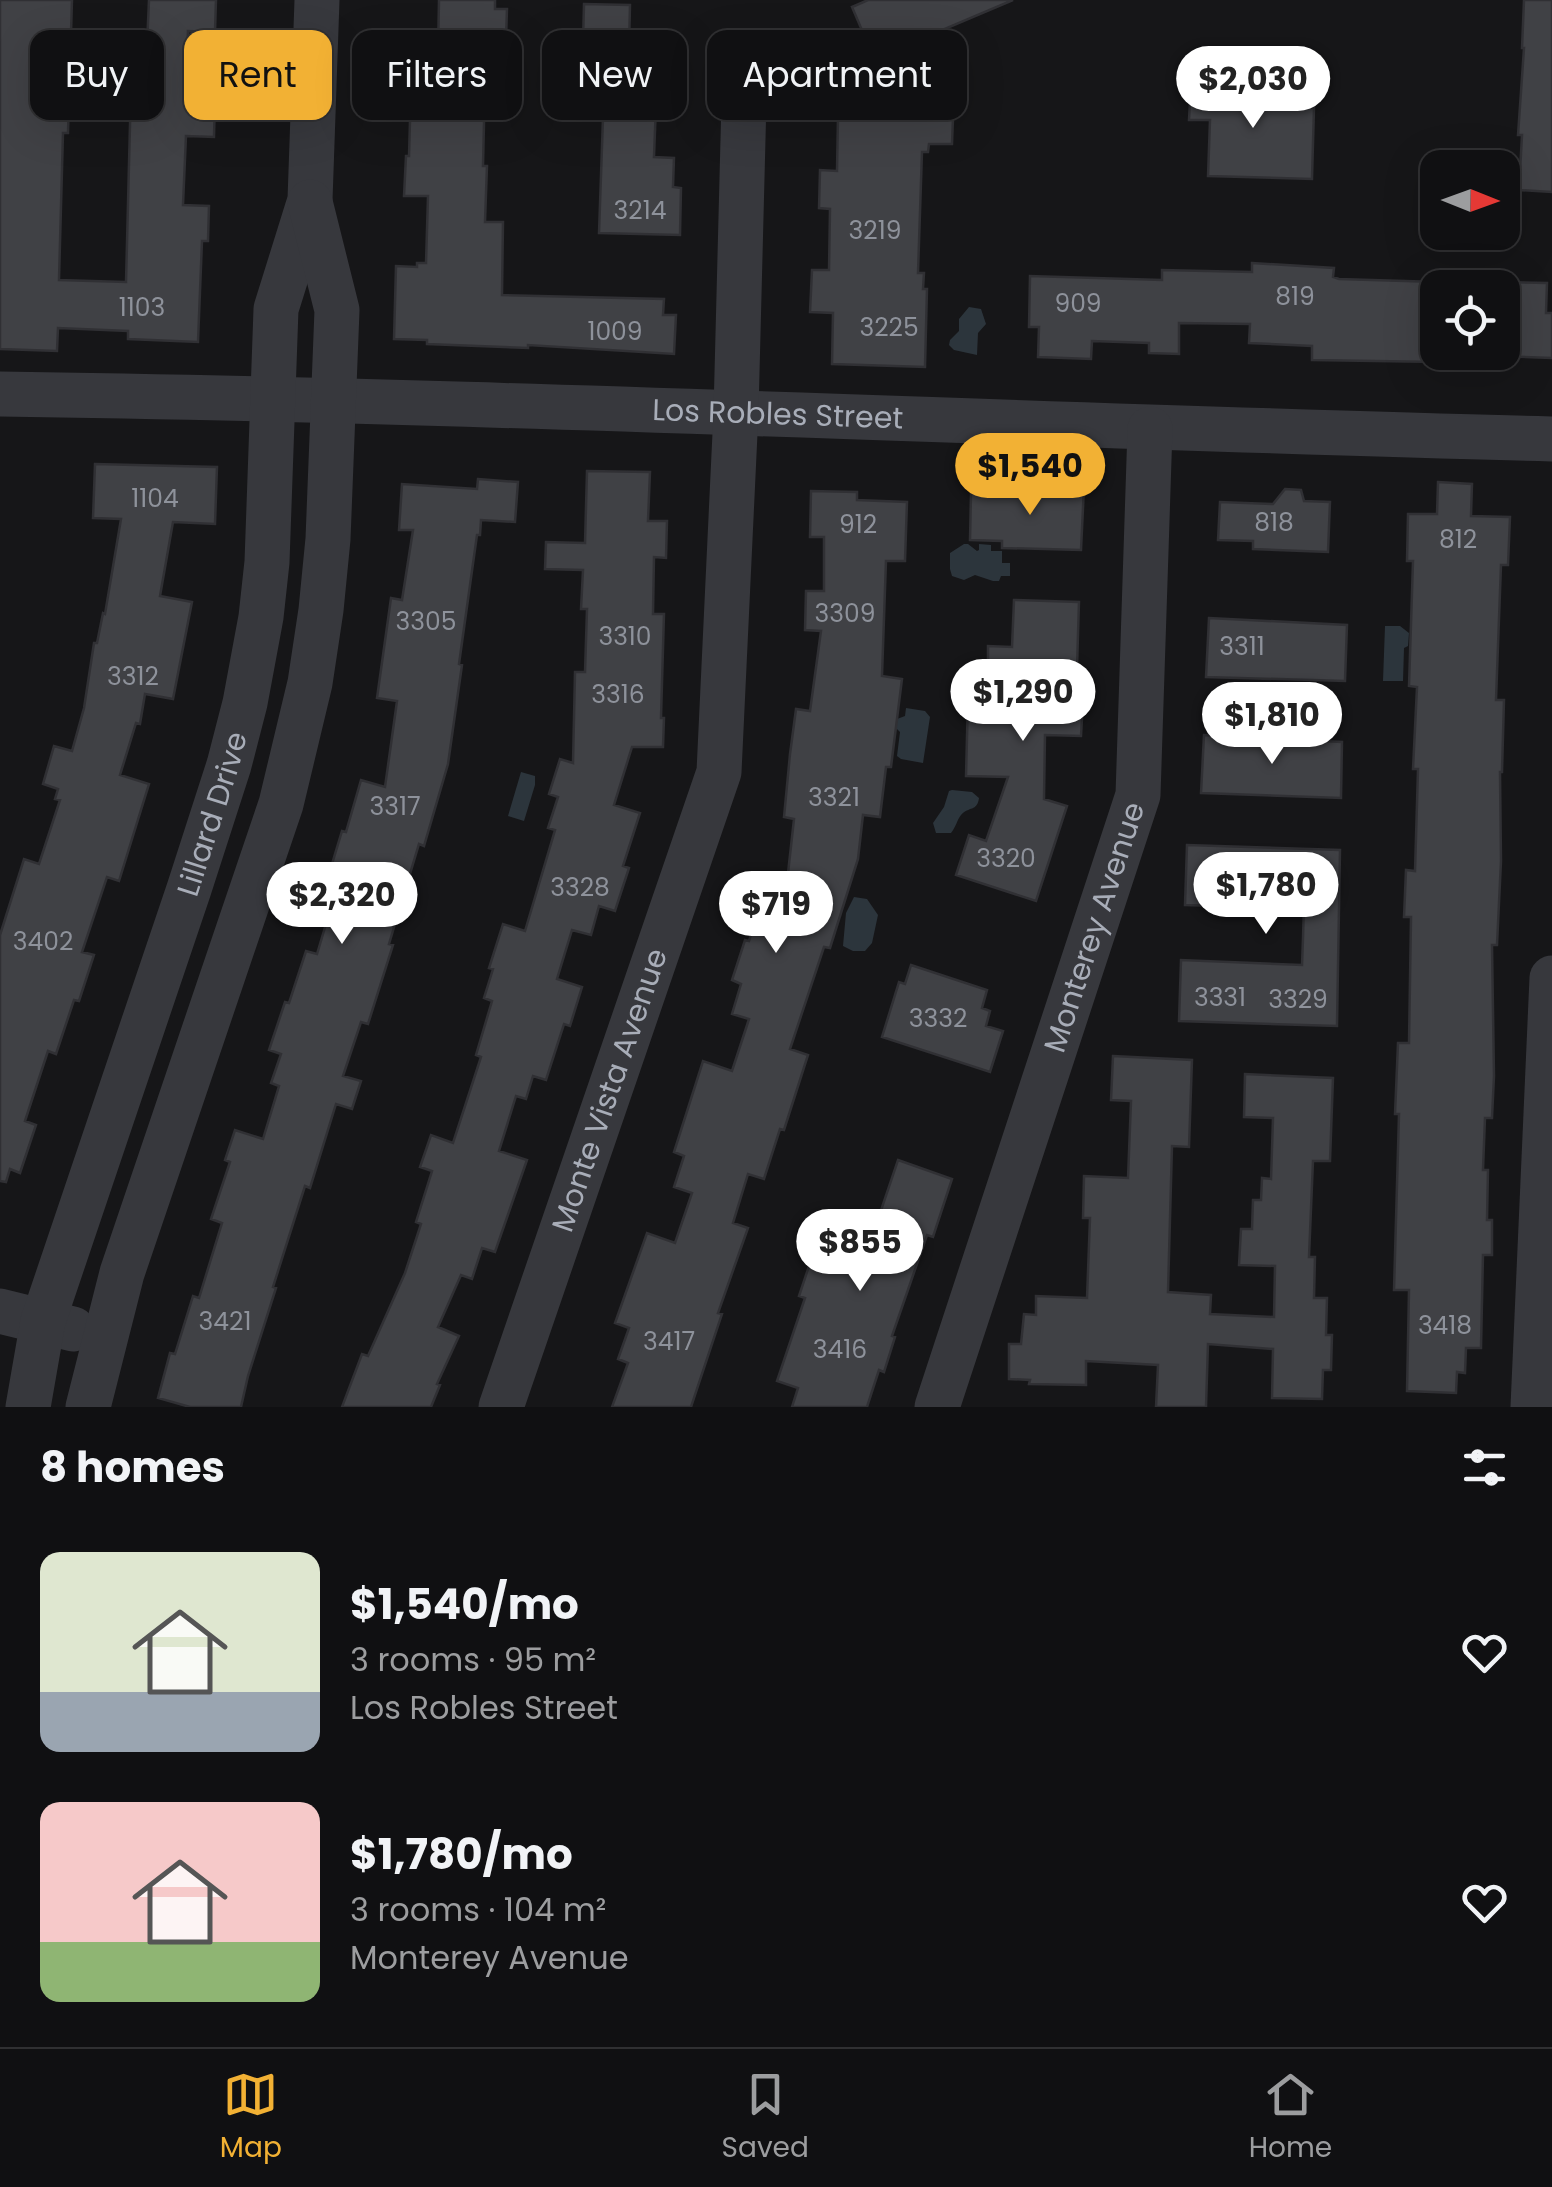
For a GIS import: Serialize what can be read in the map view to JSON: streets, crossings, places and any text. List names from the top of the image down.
{
  "streets": {
    "street": [
      "Los Robles Street",
      "Lillard Drive",
      "Monterey Avenue",
      "Monte Vista Avenue"
    ]
  },
  "crossings": [
    ["Los Robles Street", "Lillard Drive"],
    ["Los Robles Street", "Monterey Avenue"],
    ["Los Robles Street", "Monte Vista Avenue"]
  ],
  "house_numbers": [
    "3214",
    "3219",
    "819",
    "909",
    "1103",
    "3225",
    "1009",
    "1104",
    "818",
    "912",
    "812",
    "3309",
    "3305",
    "3310",
    "3311",
    "3312",
    "3316",
    "3321",
    "3317",
    "3320",
    "3328",
    "3402",
    "3331",
    "3329",
    "3332",
    "3421",
    "3418",
    "3417",
    "3416"
  ],
  "north": "right",
  "page": {
    "chip": [
      "Buy",
      "Rent",
      "Filters",
      "New",
      "Apartment"
    ],
    "price": [
      "$2,030",
      "$1,540",
      "$1,290",
      "$1,810",
      "$1,780",
      "$2,320",
      "$719",
      "$855"
    ],
    "heading": "8 homes",
    "list": [
      {
        "name": "$1,540/mo",
        "note": "3 rooms · 95 m² · Los Robles Street"
      },
      {
        "name": "$1,780/mo",
        "note": "3 rooms · 104 m² · Monterey Avenue"
      }
    ],
    "tabs": ["Map", "Saved", "Home"]
  }
}
